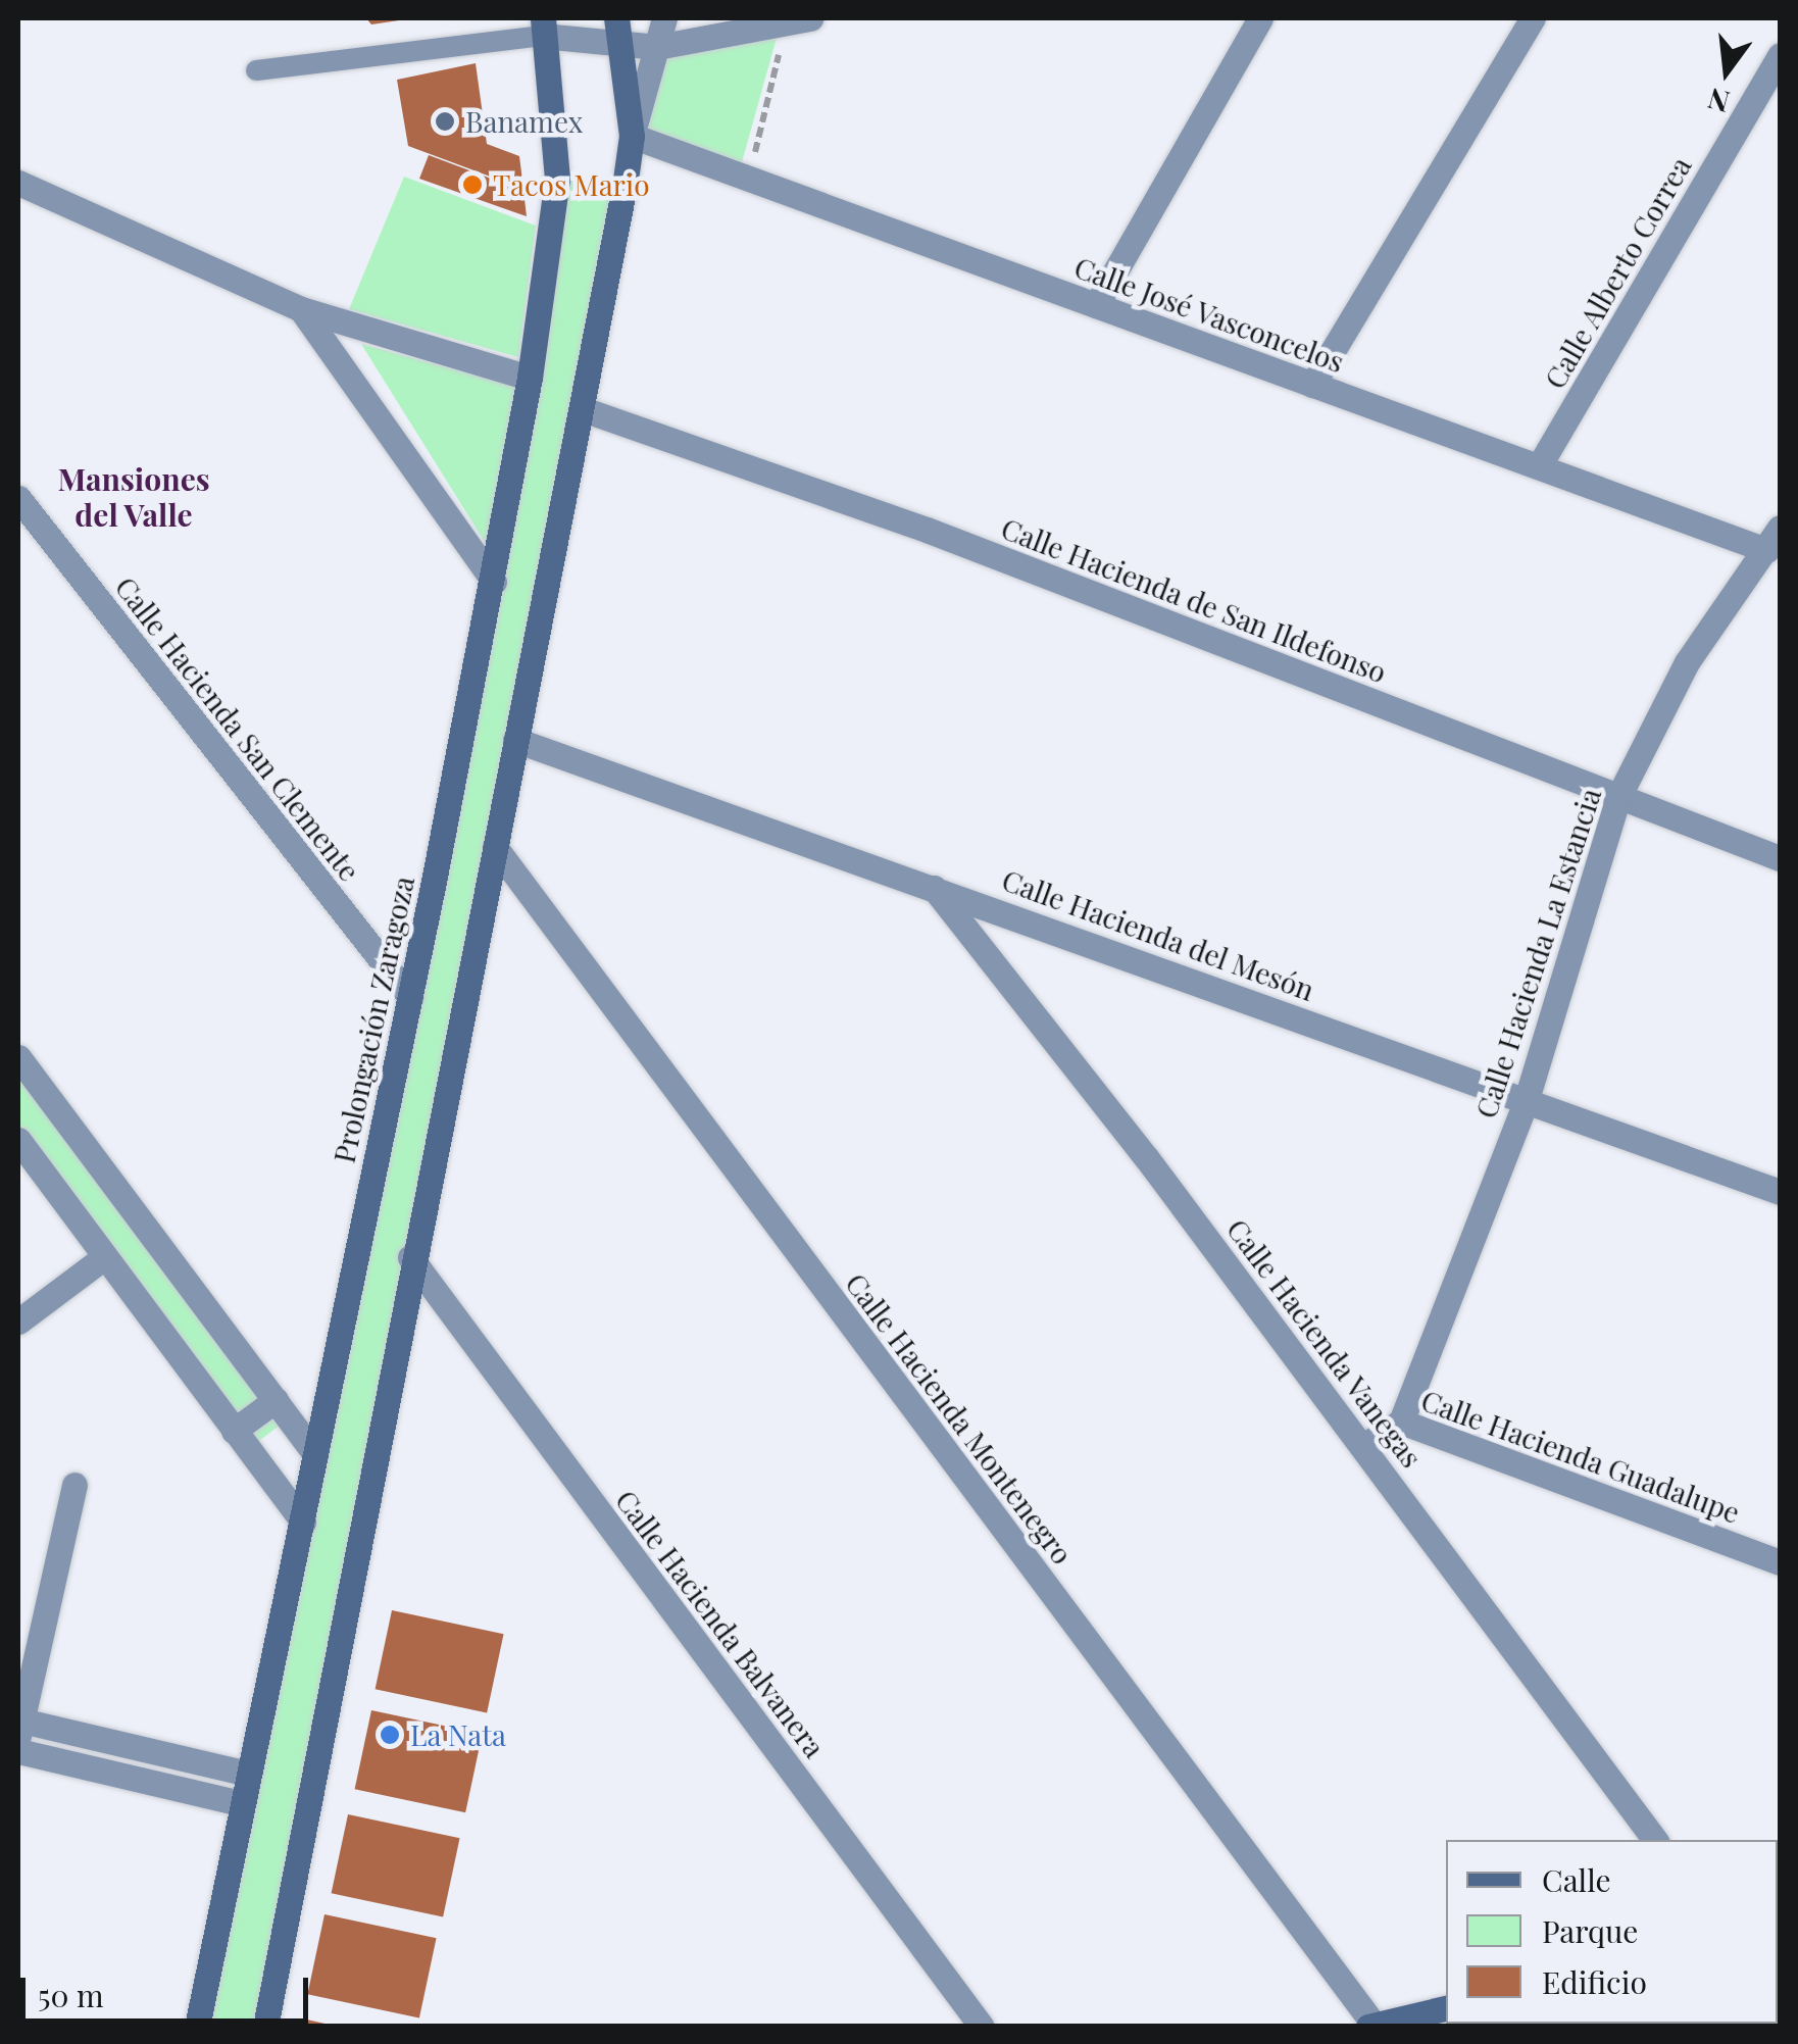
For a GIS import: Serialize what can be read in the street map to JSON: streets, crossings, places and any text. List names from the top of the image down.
{
  "streets": {
    "main road": ["Prolongación Zaragoza"],
    "street": [
      "Calle Alberto Correa",
      "Calle José Vasconcelos",
      "Calle Hacienda de San Ildefonso",
      "Calle Hacienda San Clemente",
      "Calle Hacienda del Mesón",
      "Calle Hacienda La Estancia",
      "Calle Hacienda Vanegas",
      "Calle Hacienda Montenegro",
      "Calle Hacienda Guadalupe",
      "Calle Hacienda Balvanera"
    ]
  },
  "crossings": [
    ["Calle Alberto Correa", "Calle José Vasconcelos"],
    ["Calle José Vasconcelos", "Calle Hacienda La Estancia"],
    ["Calle Hacienda de San Ildefonso", "Calle Hacienda La Estancia"],
    ["Calle Hacienda San Clemente", "Prolongación Zaragoza"],
    ["Calle Hacienda del Mesón", "Calle Hacienda La Estancia"],
    ["Calle Hacienda del Mesón", "Calle Hacienda Vanegas"],
    ["Calle Hacienda La Estancia", "Calle Hacienda Guadalupe"],
    ["Calle Hacienda Vanegas", "Calle Hacienda Guadalupe"]
  ],
  "districts": ["Mansiones del Valle"],
  "places": ["Banamex", "Tacos Mario", "La Nata"],
  "legend": ["Calle", "Parque", "Edificio"],
  "scale_bar": "50 m",
  "north": "bottom"
}
